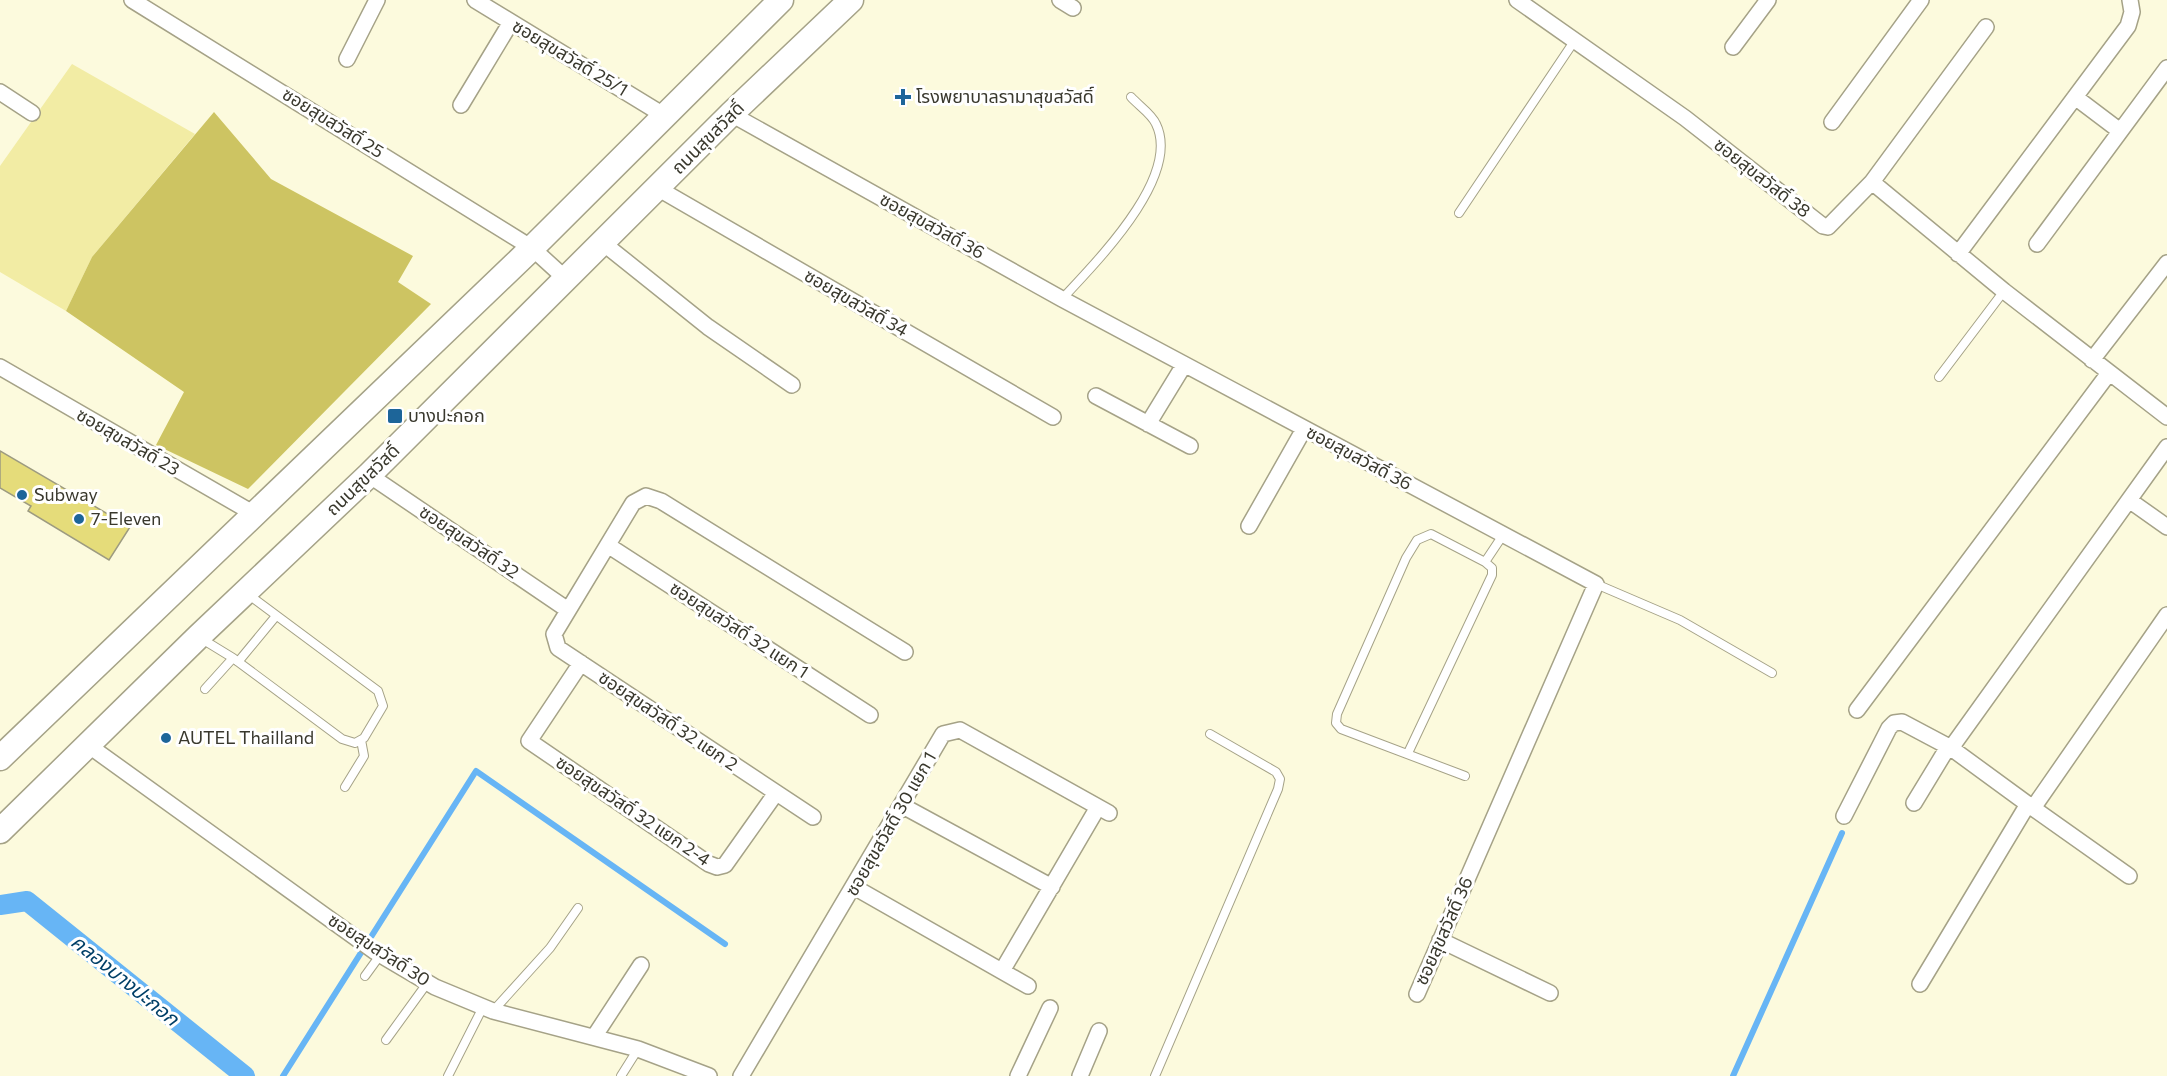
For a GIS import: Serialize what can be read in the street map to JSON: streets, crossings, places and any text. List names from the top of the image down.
{
  "streets": {
    "main road": ["ถนนสุขสวัสดิ์"],
    "street": [
      "ซอยสุขสวัสดิ์ 25/1",
      "ซอยสุขสวัสดิ์ 25",
      "ซอยสุขสวัสดิ์ 38",
      "ซอยสุขสวัสดิ์ 36",
      "ซอยสุขสวัสดิ์ 34",
      "ซอยสุขสวัสดิ์ 23",
      "ซอยสุขสวัสดิ์ 32",
      "ซอยสุขสวัสดิ์ 32 แยก 1",
      "ซอยสุขสวัสดิ์ 32 แยก 2",
      "ซอยสุขสวัสดิ์ 32 แยก 2-4",
      "ซอยสุขสวัสดิ์ 30 แยก 1",
      "ซอยสุขสวัสดิ์ 30"
    ]
  },
  "crossings": [
    ["ซอยสุขสวัสดิ์ 25", "ถนนสุขสวัสดิ์"],
    ["ถนนสุขสวัสดิ์", "ซอยสุขสวัสดิ์ 36"],
    ["ถนนสุขสวัสดิ์", "ซอยสุขสวัสดิ์ 34"],
    ["ถนนสุขสวัสดิ์", "ซอยสุขสวัสดิ์ 32"],
    ["ถนนสุขสวัสดิ์", "ซอยสุขสวัสดิ์ 30"],
    ["ซอยสุขสวัสดิ์ 32", "ซอยสุขสวัสดิ์ 32 แยก 2"],
    ["ซอยสุขสวัสดิ์ 32 แยก 1", "ซอยสุขสวัสดิ์ 32 แยก 2"],
    ["ซอยสุขสวัสดิ์ 32 แยก 2", "ซอยสุขสวัสดิ์ 32 แยก 2-4"]
  ],
  "water": ["คลองบางปะกอก"],
  "places": {
    "health": ["โรงพยาบาลรามาสุขสวัสดิ์"],
    "transit": ["บางปะกอก"],
    "other": ["Subway", "7-Eleven", "AUTEL Thailland"]
  }
}
